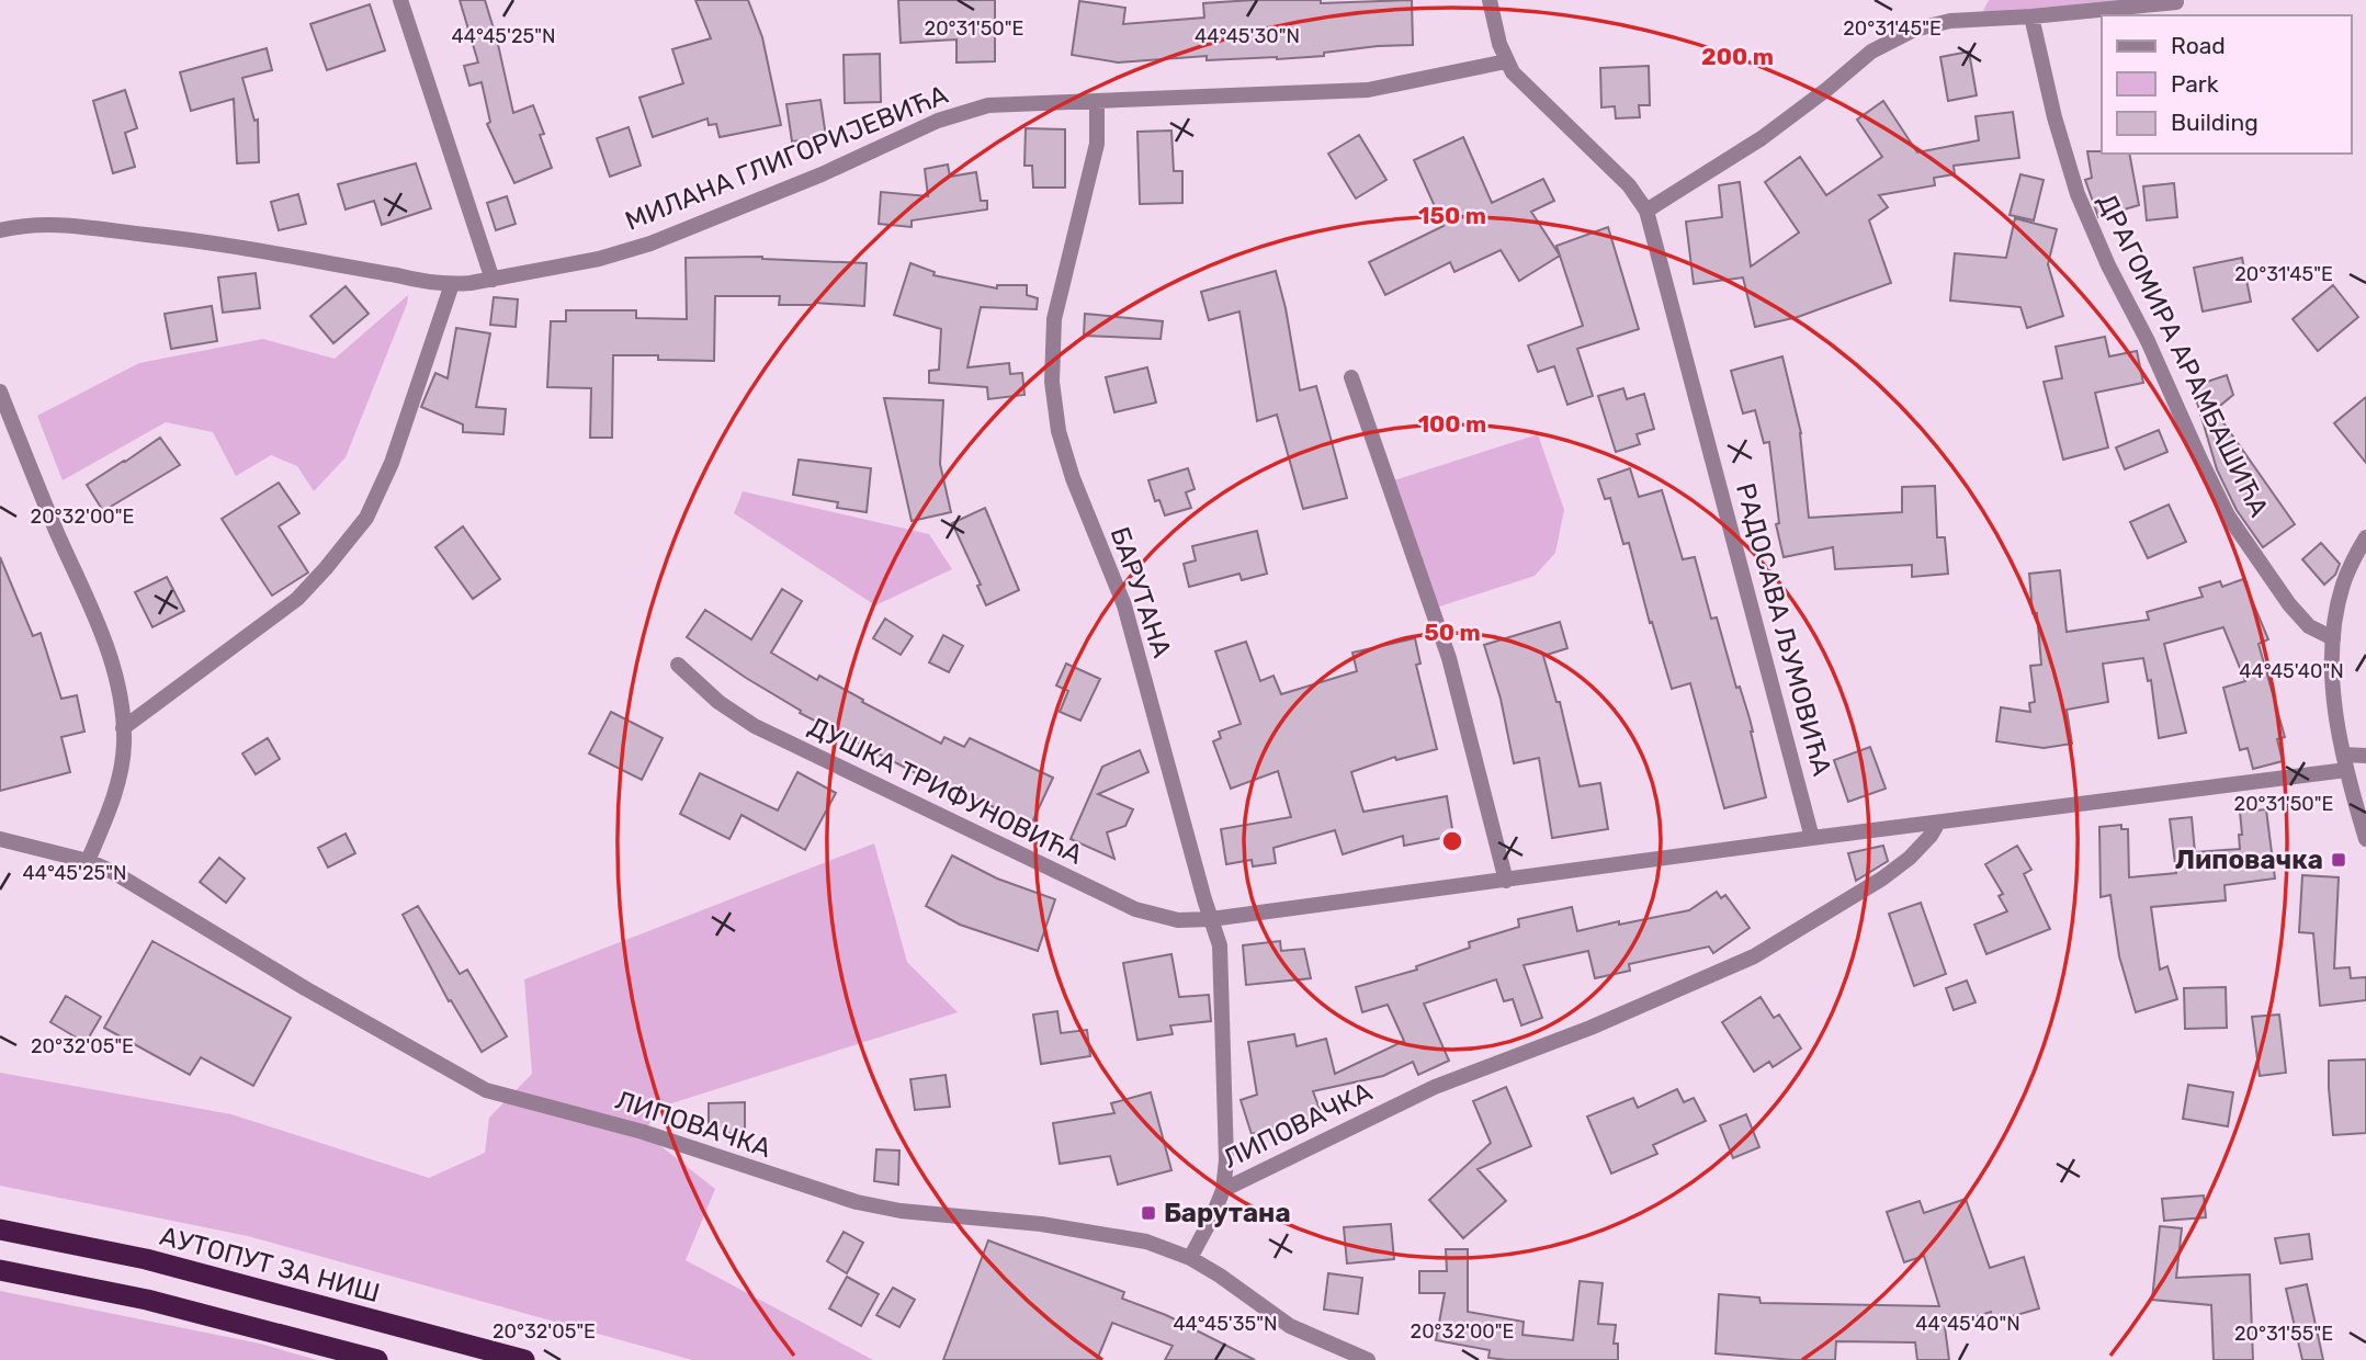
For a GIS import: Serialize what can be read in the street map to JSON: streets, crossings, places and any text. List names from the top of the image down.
{
  "streets": {
    "highway": ["АУТОПУТ ЗА НИШ"],
    "street": [
      "МИЛАНА ГЛИГОРИЈЕВИЋА",
      "ДРАГОМИРА АРАМБАШИЋА",
      "БАРУТАНА",
      "РАДОСАВА ЉУМОВИЋА",
      "ДУШКА ТРИФУНОВИЋА",
      "ЛИПОВАЧКА"
    ]
  },
  "crossings": [
    ["МИЛАНА ГЛИГОРИЈЕВИЋА", "БАРУТАНА"],
    ["МИЛАНА ГЛИГОРИЈЕВИЋА", "РАДОСАВА ЉУМОВИЋА"],
    ["БАРУТАНА", "ДУШКА ТРИФУНОВИЋА"],
    ["БАРУТАНА", "ЛИПОВАЧКА"],
    ["РАДОСАВА ЉУМОВИЋА", "ДУШКА ТРИФУНОВИЋА"],
    ["ДУШКА ТРИФУНОВИЋА", "ЛИПОВАЧКА"]
  ],
  "places": {
    "transit": ["Липовачка", "Барутана"]
  },
  "legend": ["Road", "Park", "Building"],
  "coordinates": [
    "20°31'50\"E",
    "20°31'45\"E",
    "44°45'25\"N",
    "44°45'30\"N",
    "20°32'00\"E",
    "44°45'40\"N",
    "20°32'05\"E",
    "44°45'35\"N",
    "20°31'55\"E"
  ],
  "rings": [
    "200 m",
    "150 m",
    "100 m",
    "50 m"
  ]
}
